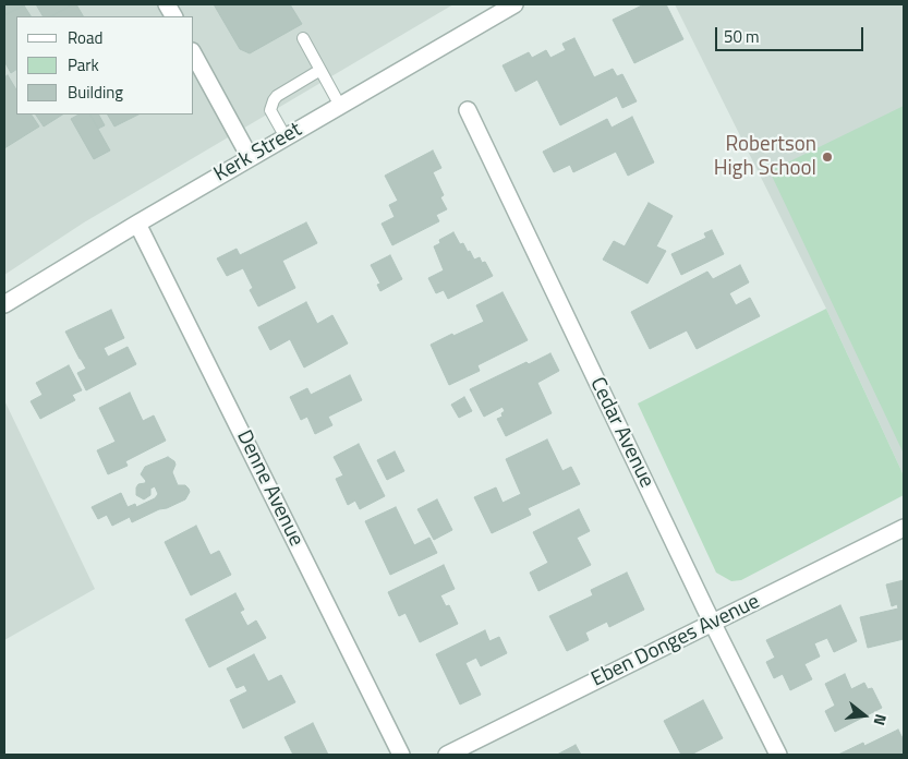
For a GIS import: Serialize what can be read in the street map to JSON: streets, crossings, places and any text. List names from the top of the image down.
{
  "streets": {
    "street": [
      "Kerk Street",
      "Cedar Avenue",
      "Denne Avenue",
      "Eben Donges Avenue"
    ]
  },
  "crossings": [
    ["Kerk Street", "Denne Avenue"],
    ["Cedar Avenue", "Eben Donges Avenue"]
  ],
  "places": ["Robertson High School"],
  "legend": ["Road", "Park", "Building"],
  "scale_bar": "50 m",
  "north": "right"
}
